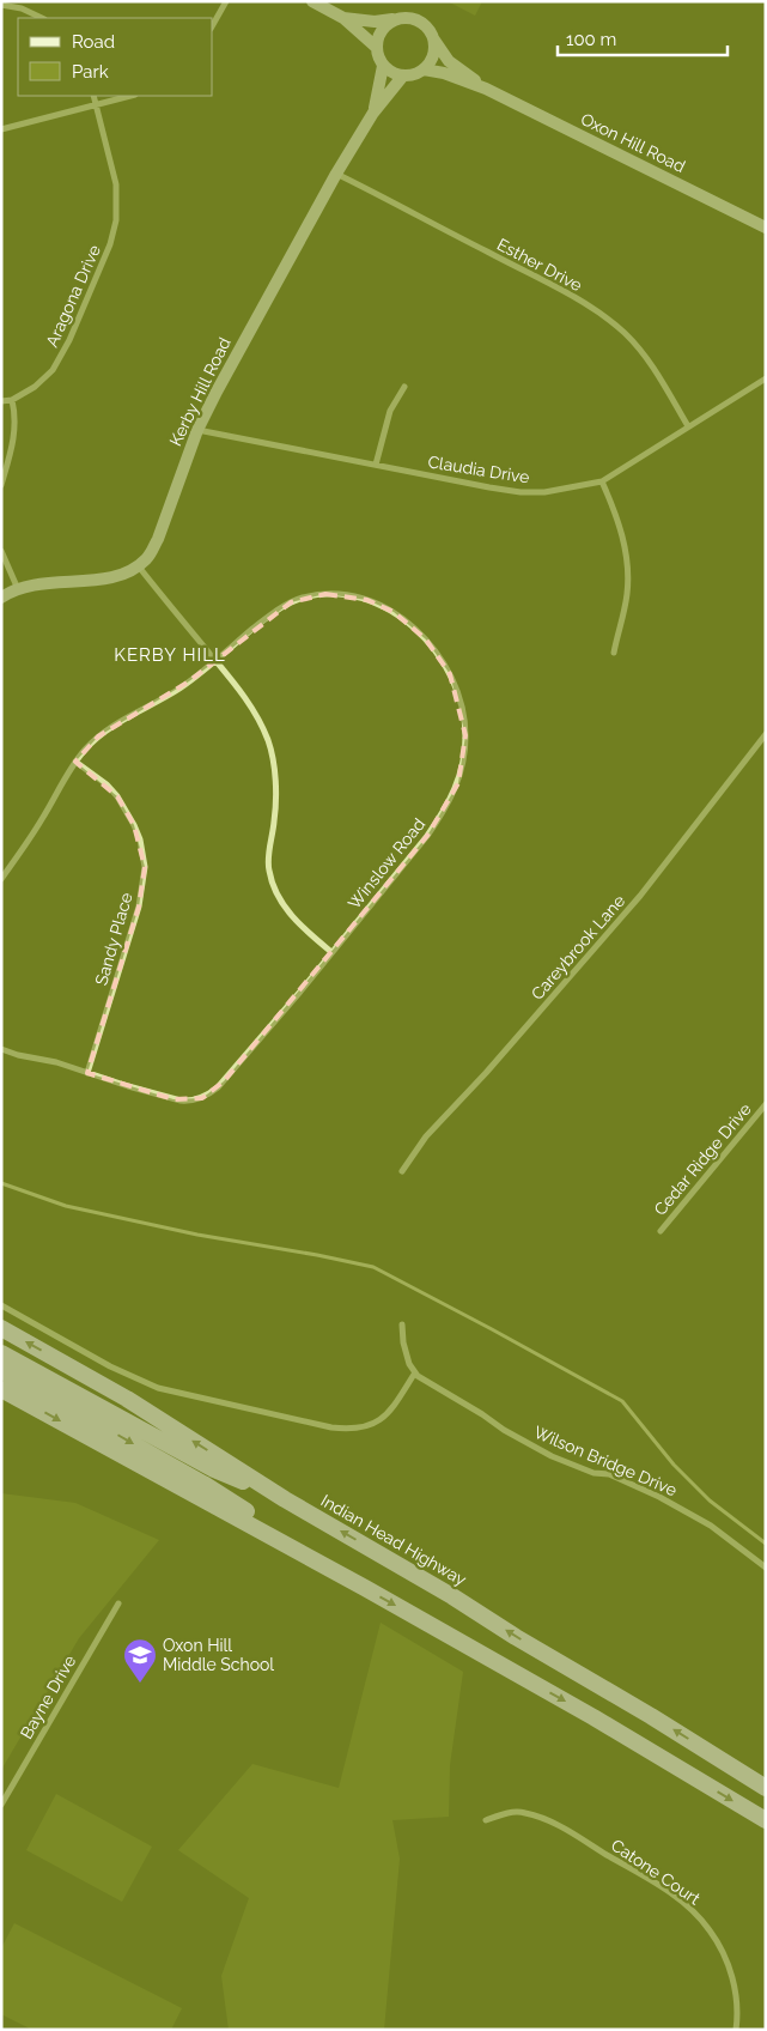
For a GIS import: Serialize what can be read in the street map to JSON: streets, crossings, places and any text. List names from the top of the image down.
{
  "streets": {
    "highway": ["Indian Head Highway"],
    "main road": ["Oxon Hill Road", "Kerby Hill Road"],
    "street": [
      "Esther Drive",
      "Aragona Drive",
      "Claudia Drive",
      "Winslow Road",
      "Sandy Place",
      "Careybrook Lane",
      "Cedar Ridge Drive",
      "Wilson Bridge Drive",
      "Bayne Drive",
      "Catone Court"
    ]
  },
  "crossings": [
    ["Oxon Hill Road", "Kerby Hill Road"],
    ["Esther Drive", "Kerby Hill Road"],
    ["Esther Drive", "Claudia Drive"],
    ["Kerby Hill Road", "Claudia Drive"],
    ["Winslow Road", "Sandy Place"]
  ],
  "districts": ["KERBY HILL"],
  "places": {
    "school or university": ["Oxon Hill Middle School"]
  },
  "legend": ["Road", "Park"],
  "scale_bar": "100 m"
}
